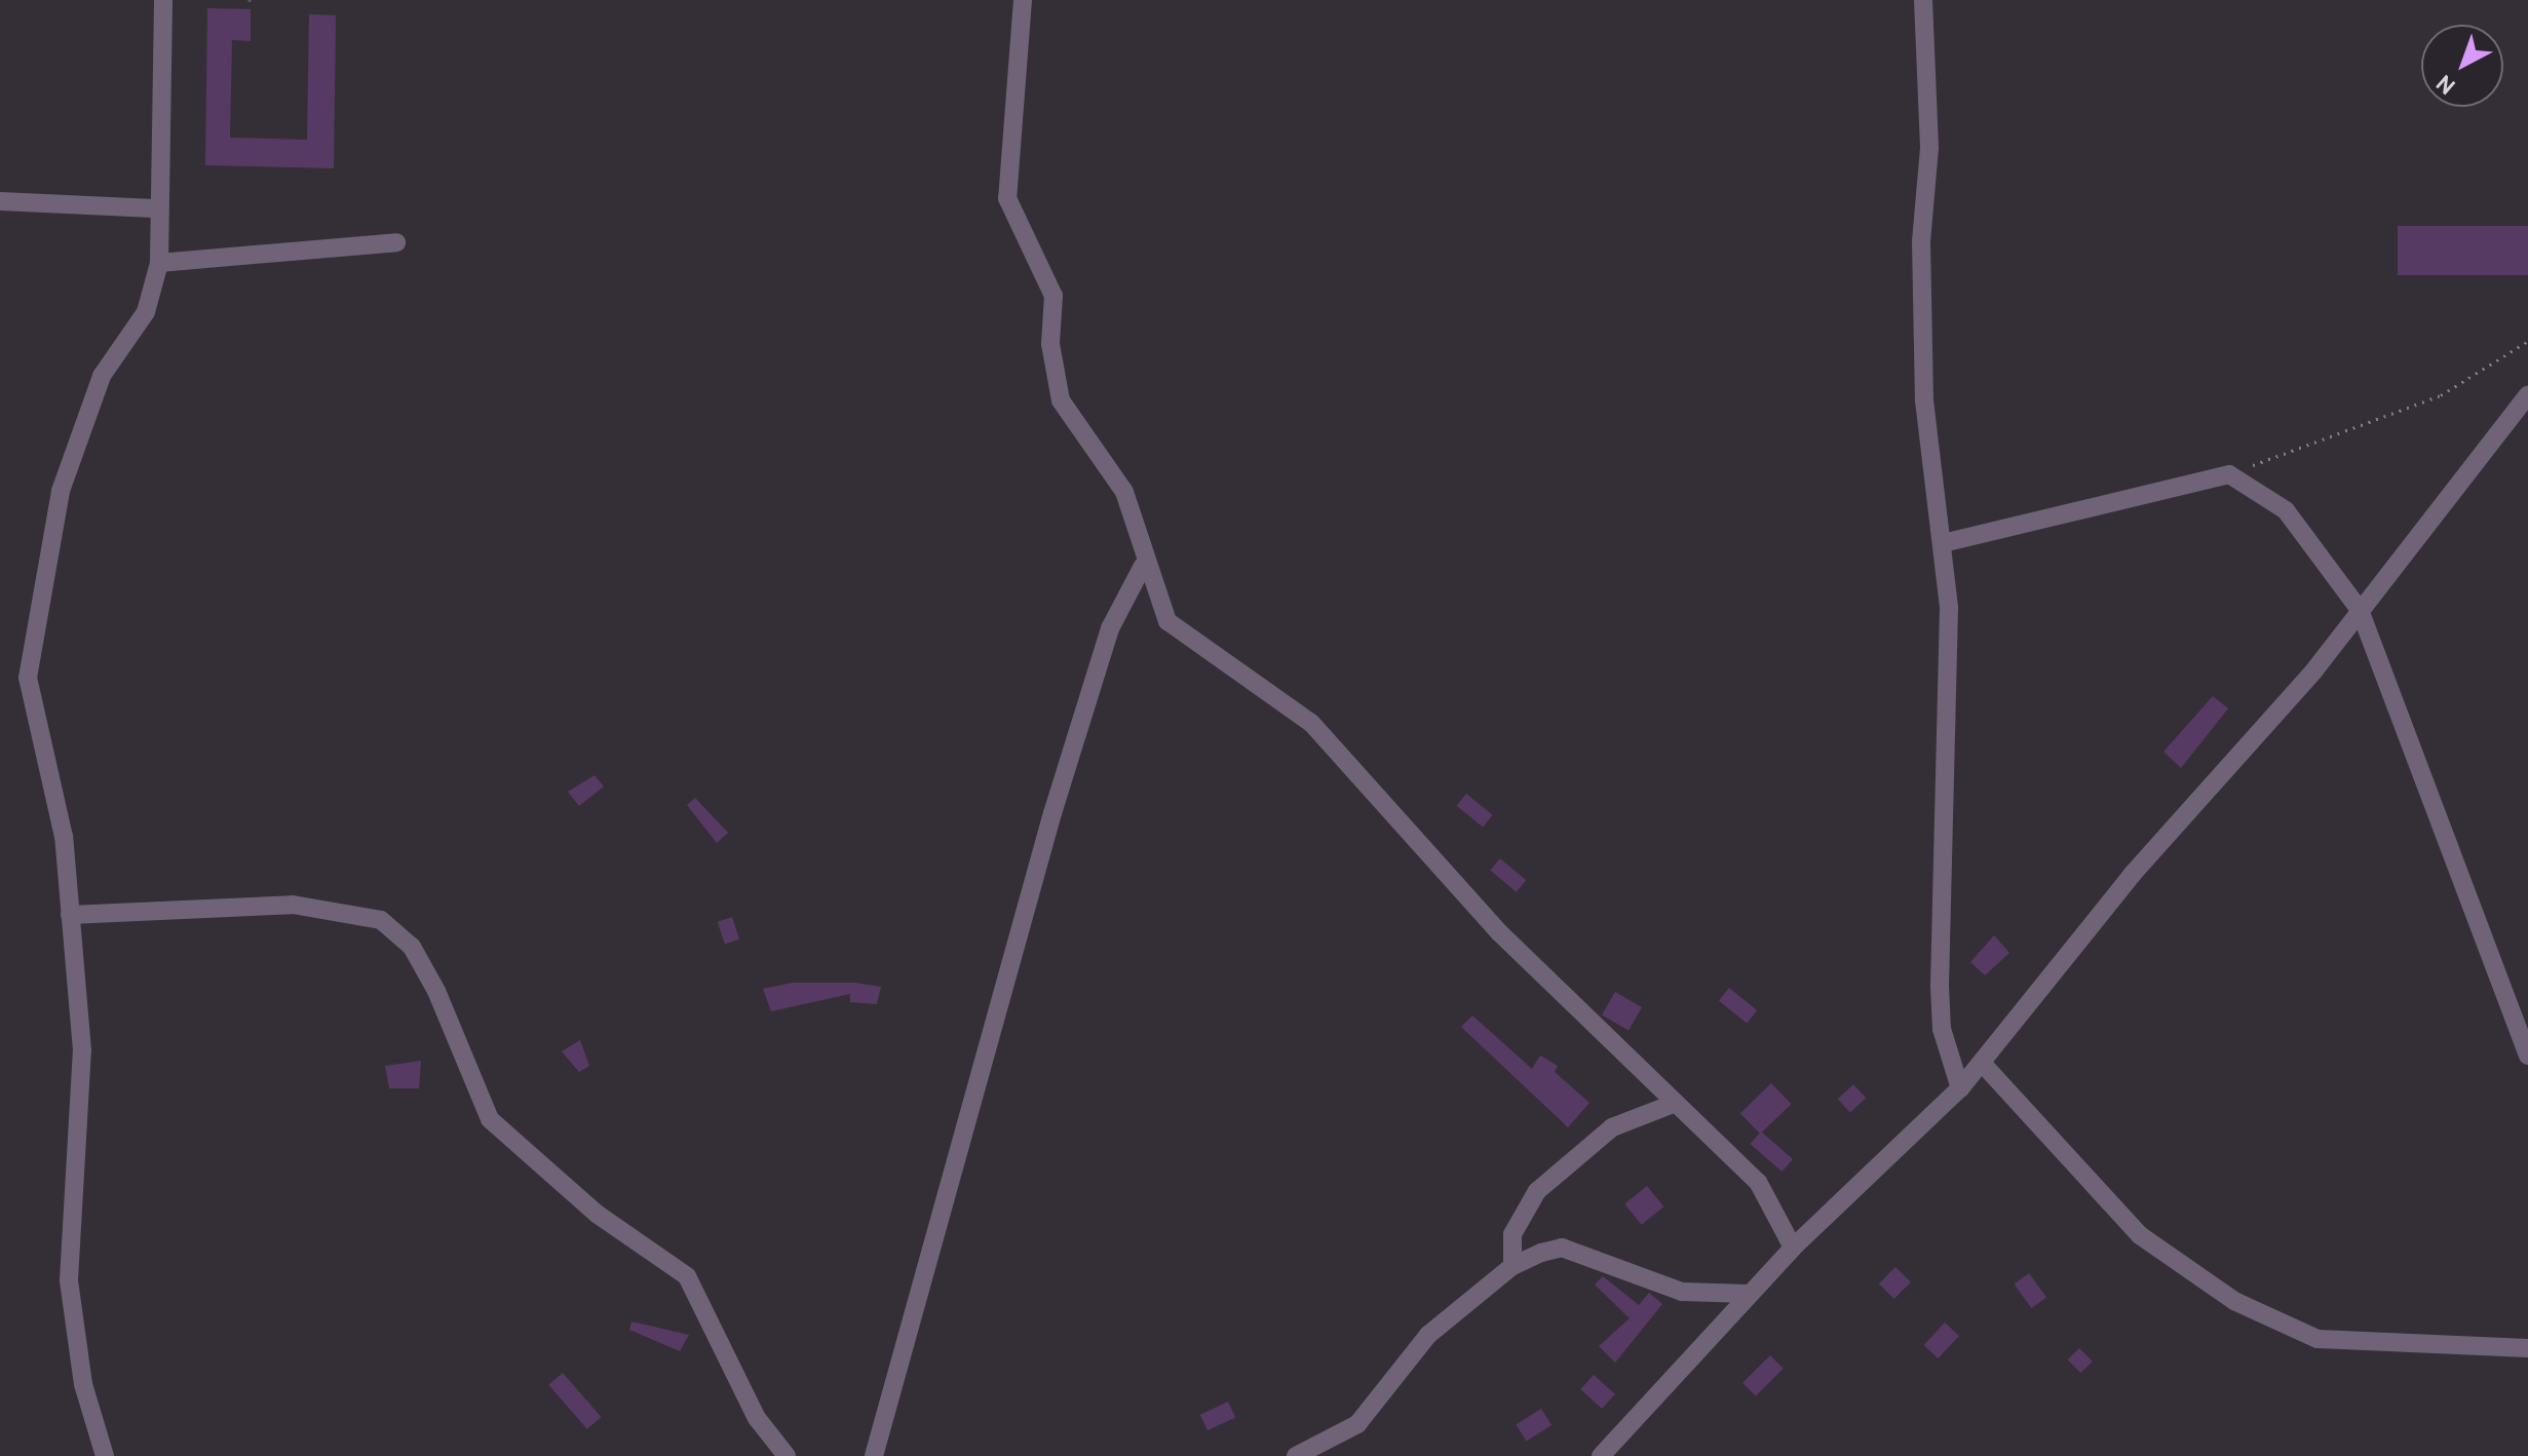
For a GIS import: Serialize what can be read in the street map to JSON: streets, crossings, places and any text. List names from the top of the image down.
{
  "north": "bottom left"
}
